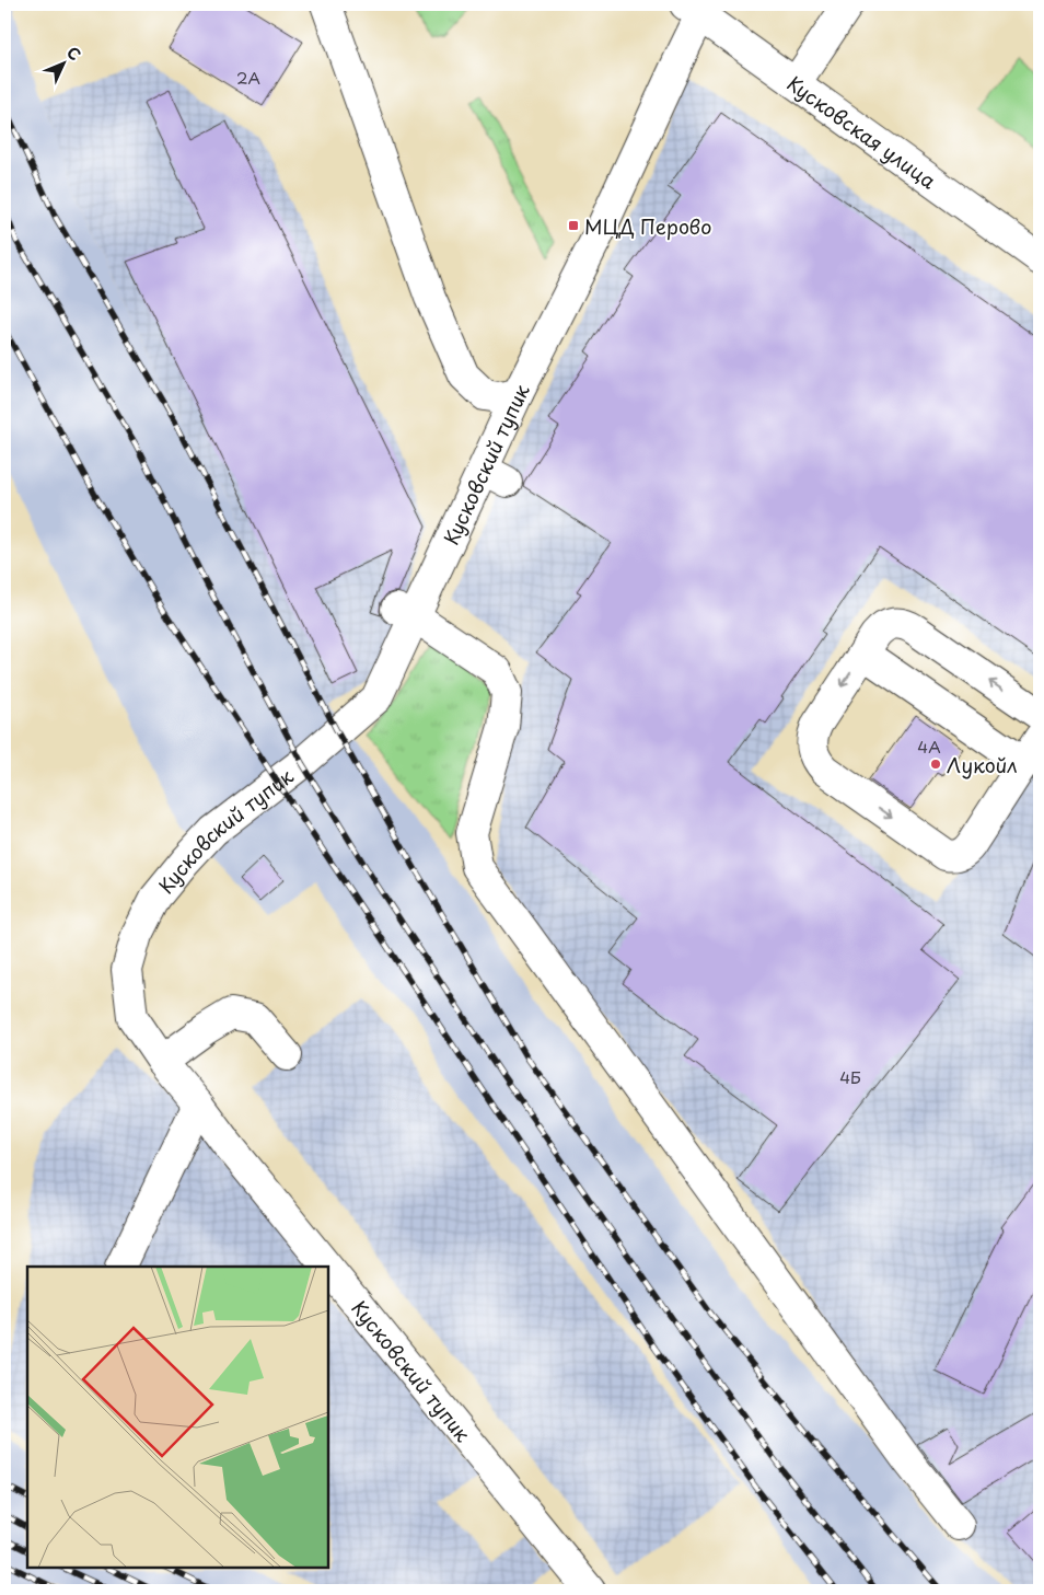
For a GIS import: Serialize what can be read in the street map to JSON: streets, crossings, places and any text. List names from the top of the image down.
{
  "streets": {
    "street": ["Кусковская улица", "Кусковский тупик"]
  },
  "crossings": [
    ["Кусковская улица", "Кусковский тупик"]
  ],
  "places": {
    "transit": ["МЦД Перово"],
    "other": ["Лукойл"]
  },
  "house_numbers": ["2А", "4А", "4Б"],
  "north": "top right"
}
